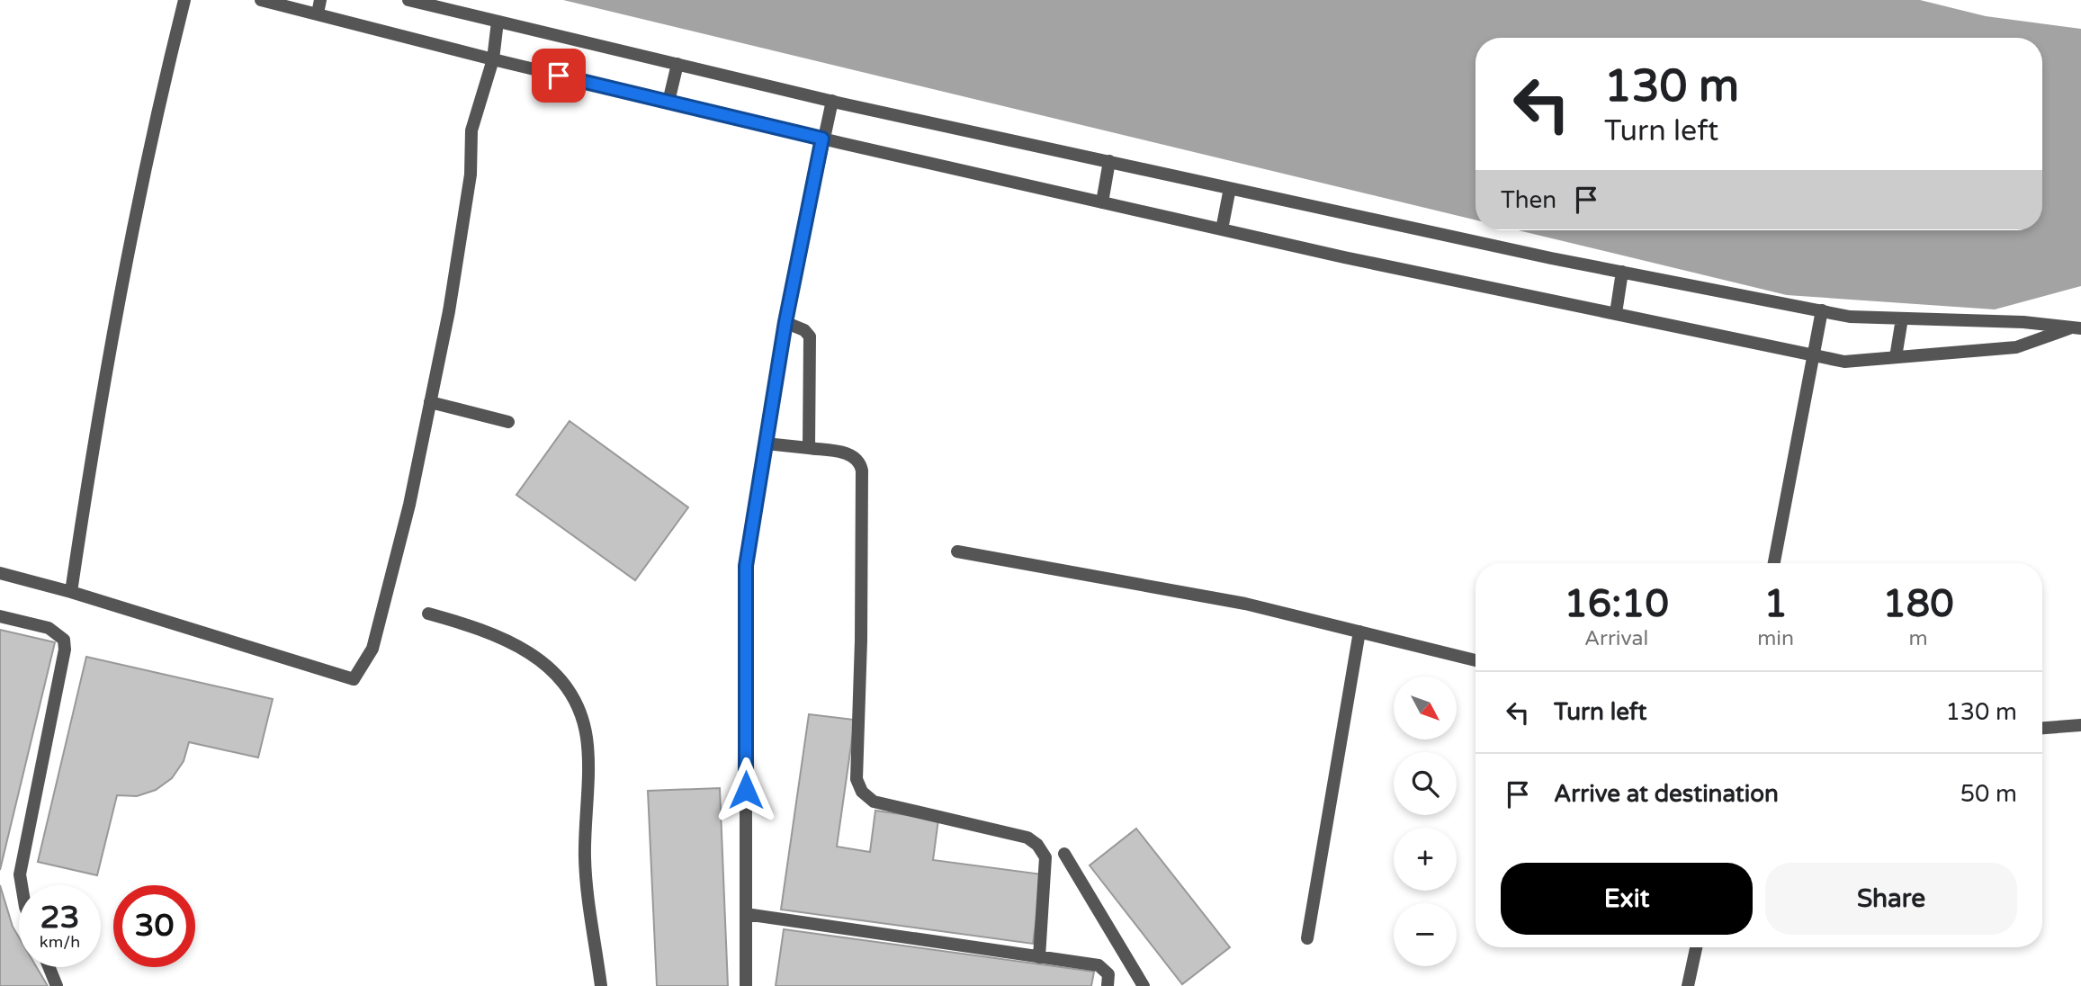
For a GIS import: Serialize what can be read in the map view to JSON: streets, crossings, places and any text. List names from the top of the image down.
{
  "north": "bottom right",
  "page": {
    "turn": ["130 m", "Turn left"],
    "then": "Then",
    "eta": [
      "16:10",
      "Arrival",
      "1",
      "min",
      "180",
      "m"
    ],
    "list": [
      {
        "name": "Turn left",
        "value": "130 m"
      },
      {
        "name": "Arrive at destination",
        "value": "50 m"
      }
    ],
    "map_buttons": ["+", "−"],
    "buttons": ["Exit", "Share"],
    "speed": "23 km/h",
    "limit": "30"
  }
}
